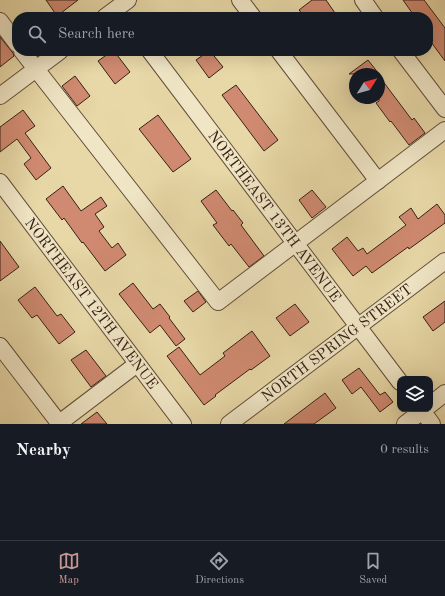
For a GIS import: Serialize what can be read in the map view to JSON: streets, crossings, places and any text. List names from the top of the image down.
{
  "streets": {
    "street": ["NORTHEAST 13TH AVENUE", "NORTHEAST 12TH AVENUE", "NORTH SPRING STREET"]
  },
  "crossings": [
    ["NORTHEAST 13TH AVENUE", "NORTH SPRING STREET"]
  ],
  "north": "top right",
  "page": {
    "search": "Search here",
    "heading": ["Nearby", "0 results"],
    "nav": ["Map", "Directions", "Saved"]
  }
}
